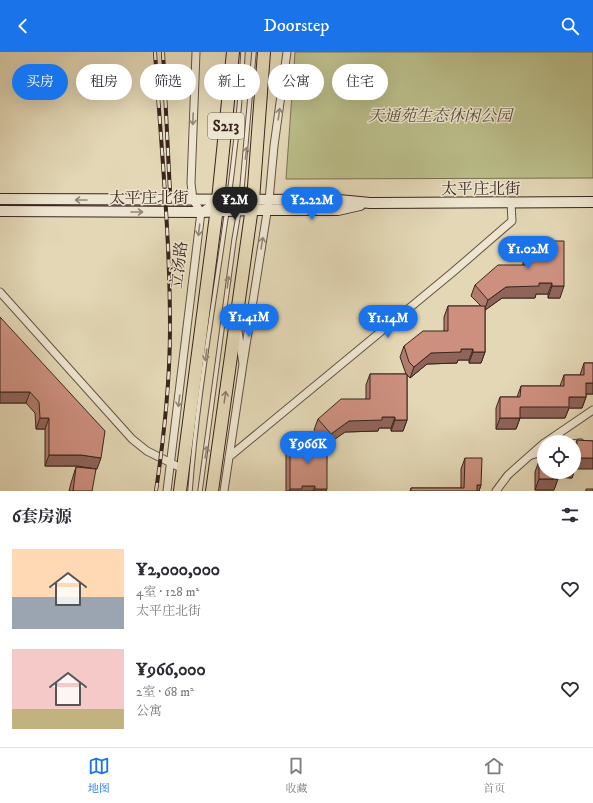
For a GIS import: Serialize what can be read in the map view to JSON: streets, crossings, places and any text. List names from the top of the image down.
{
  "streets": {
    "main road": ["S213", "太平庄北街", "立汤路"]
  },
  "crossings": [
    ["S213", "太平庄北街"],
    ["太平庄北街", "立汤路"]
  ],
  "parks": ["天通苑生态休闲公园"],
  "page": {
    "header": "Doorstep",
    "chip": [
      "买房",
      "租房",
      "筛选",
      "新上",
      "公寓",
      "住宅"
    ],
    "price": [
      "¥2M",
      "¥2.22M",
      "¥1.02M",
      "¥1.41M",
      "¥1.14M",
      "¥966K"
    ],
    "heading": "6套房源",
    "list": [
      {
        "name": "¥2,000,000",
        "note": "4室 · 128 m² · 太平庄北街"
      },
      {
        "name": "¥966,000",
        "note": "2室 · 68 m² · 公寓"
      }
    ],
    "tabs": ["地图", "收藏", "首页"]
  }
}
